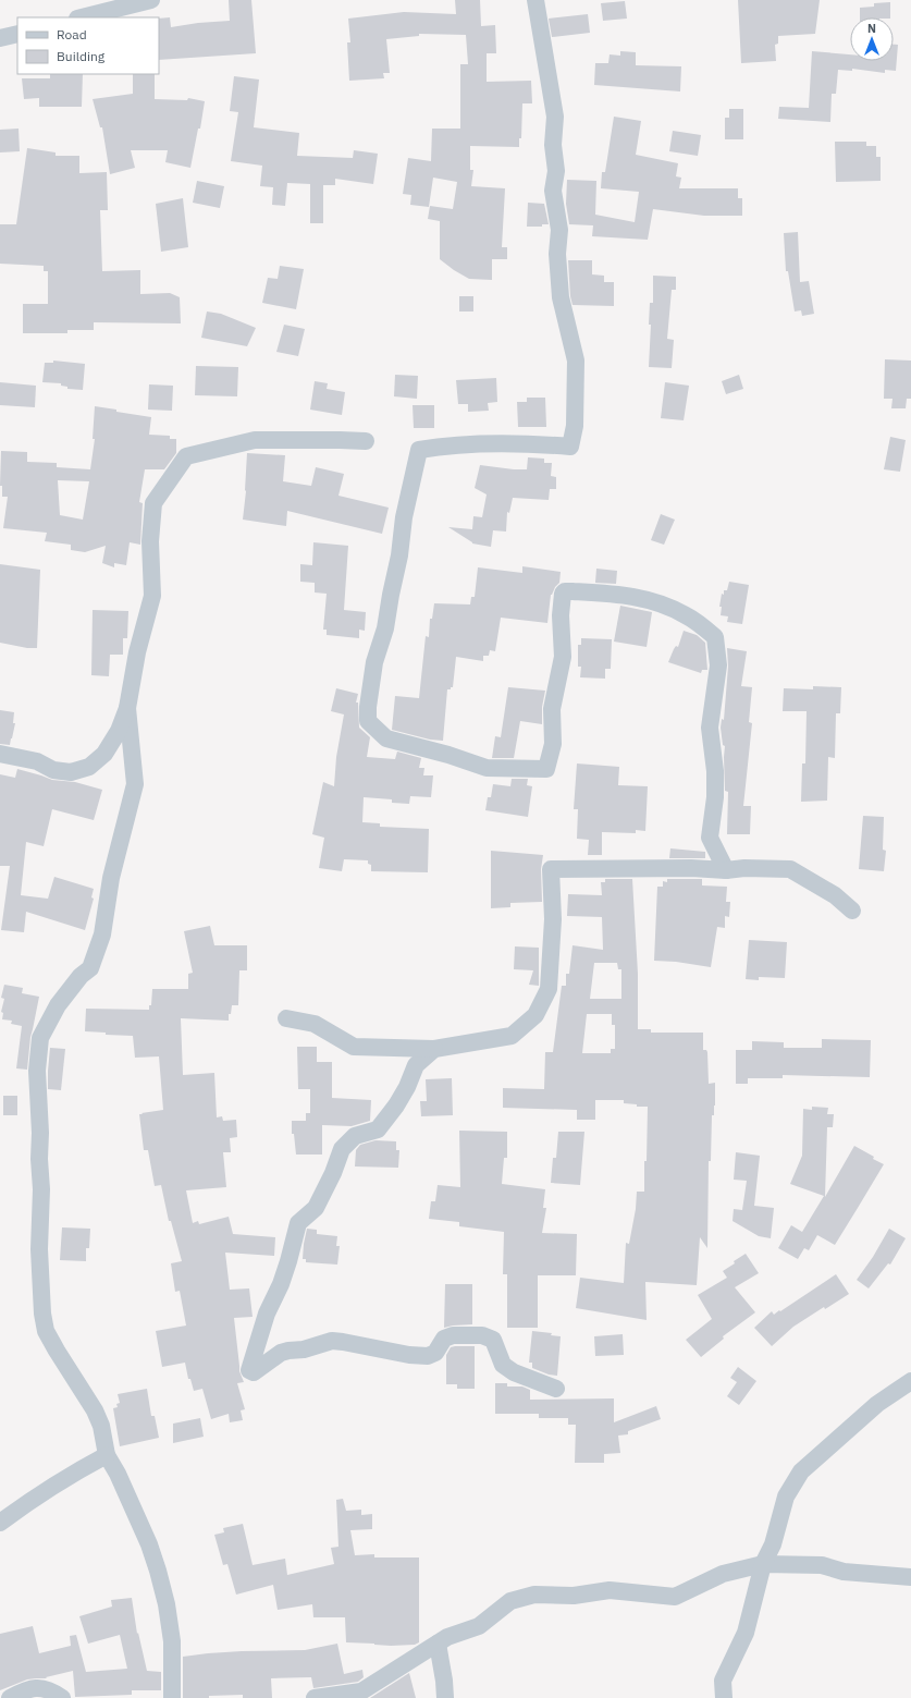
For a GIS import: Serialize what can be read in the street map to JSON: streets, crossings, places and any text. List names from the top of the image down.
{
  "legend": ["Road", "Building"],
  "north": "top"
}
